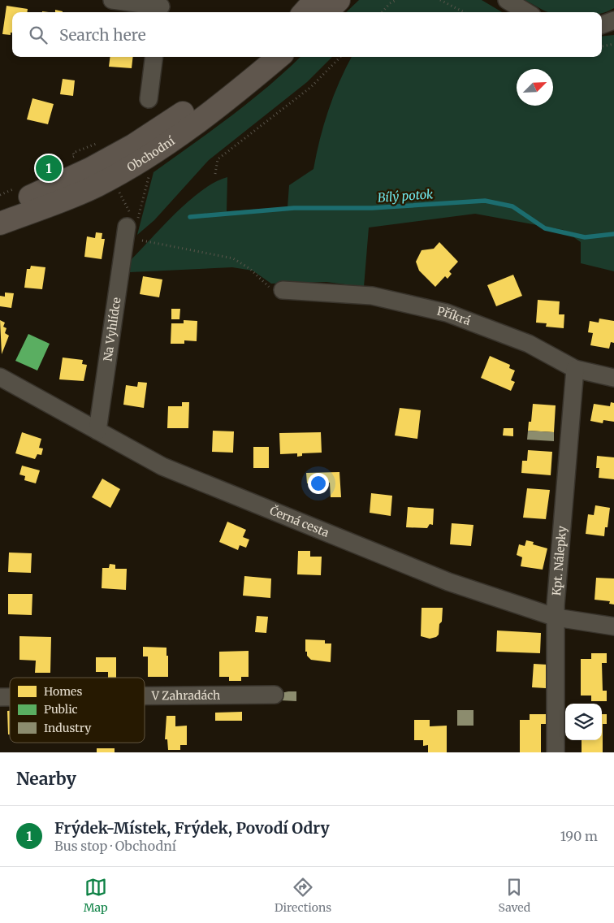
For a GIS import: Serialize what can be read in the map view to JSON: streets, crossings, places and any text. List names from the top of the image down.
{
  "streets": {
    "main road": ["Obchodní"],
    "street": [
      "Příkrá",
      "Na Vyhlídce",
      "Černá cesta",
      "Kpt. Nálepky",
      "V Zahradách"
    ]
  },
  "crossings": [
    ["Příkrá", "Kpt. Nálepky"],
    ["Na Vyhlídce", "Černá cesta"],
    ["Černá cesta", "Kpt. Nálepky"]
  ],
  "water": ["Bílý potok"],
  "legend": ["Homes", "Public", "Industry"],
  "north": "top right",
  "page": {
    "search": "Search here",
    "pins": "1",
    "heading": "Nearby",
    "list": [
      {
        "mark": "1",
        "name": "Frýdek-Místek, Frýdek, Povodí Odry",
        "note": "Bus stop · Obchodní",
        "value": "190 m"
      }
    ],
    "nav": ["Map", "Directions", "Saved"]
  }
}
